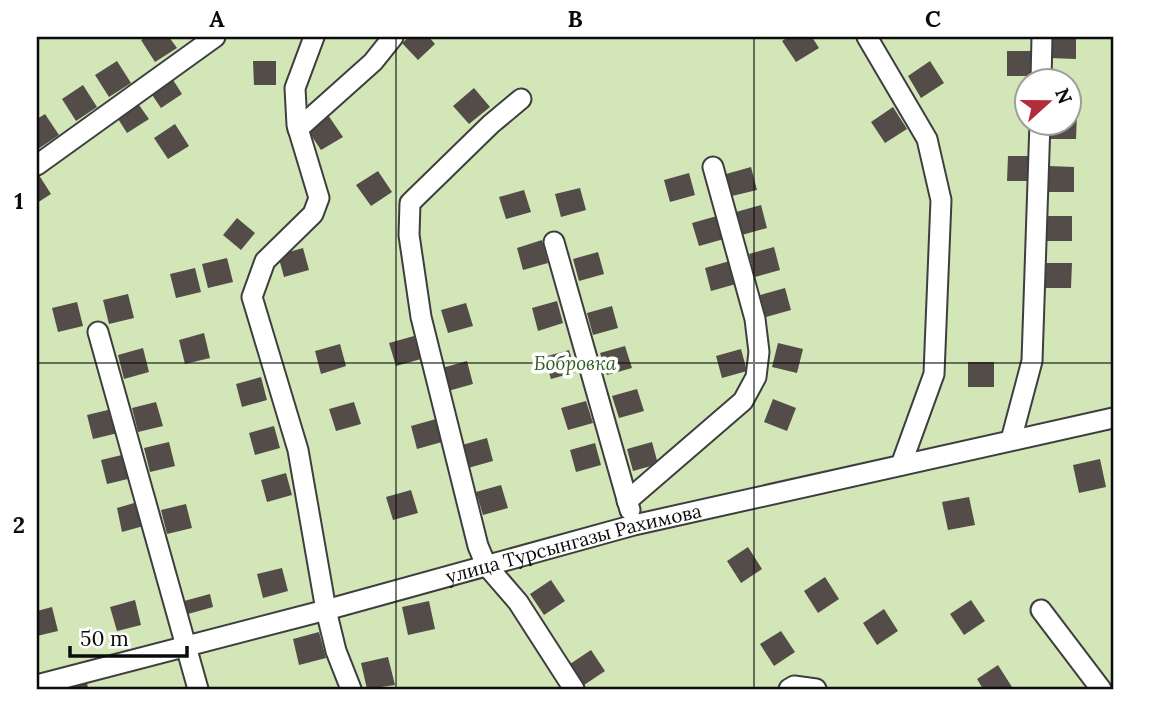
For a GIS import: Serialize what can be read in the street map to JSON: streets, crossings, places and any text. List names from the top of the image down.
{
  "streets": {
    "street": ["улица Турсынгазы Рахимова"]
  },
  "parks": ["Бобровка"],
  "scale_bar": "50 m",
  "north": "right",
  "grid": {
    "columns": ["A", "B", "C"],
    "rows": ["1", "2"]
  }
}
